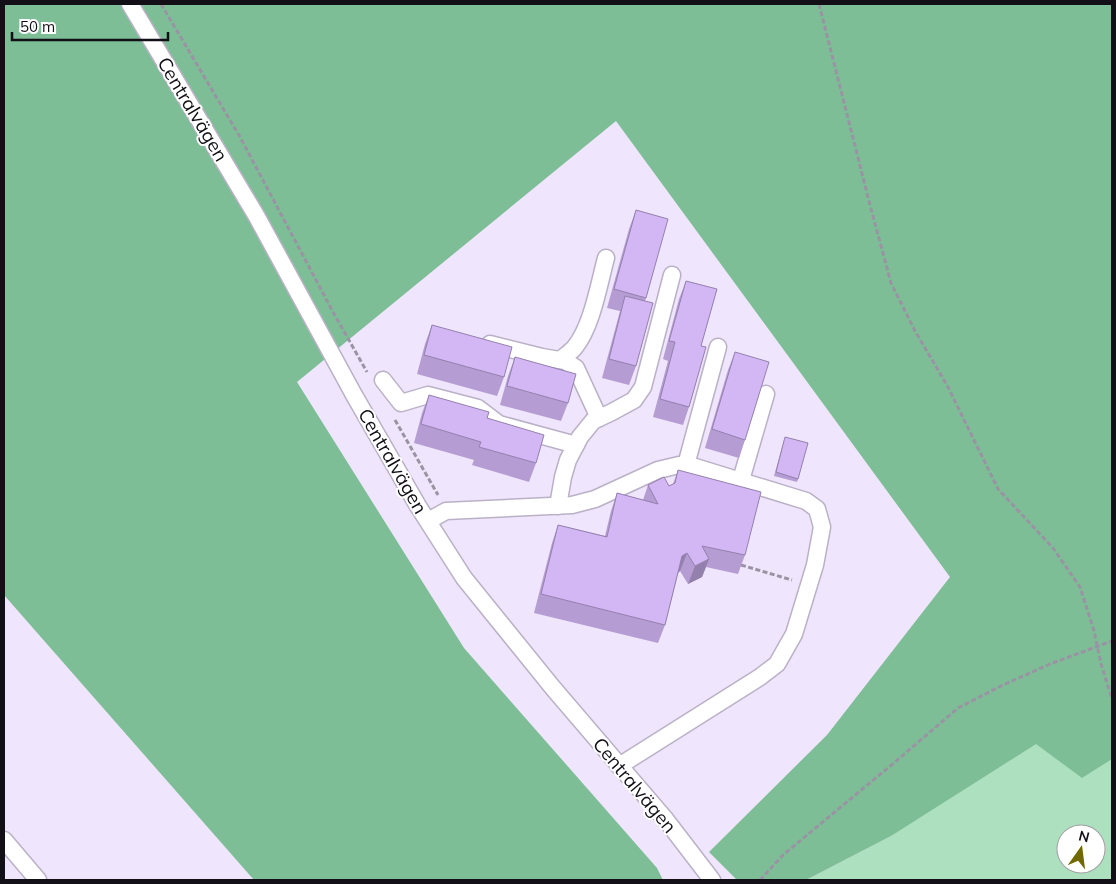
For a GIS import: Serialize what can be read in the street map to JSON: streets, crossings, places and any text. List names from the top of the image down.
{
  "streets": {
    "street": ["Centralvägen"]
  },
  "scale_bar": "50 m",
  "north": "top"
}
